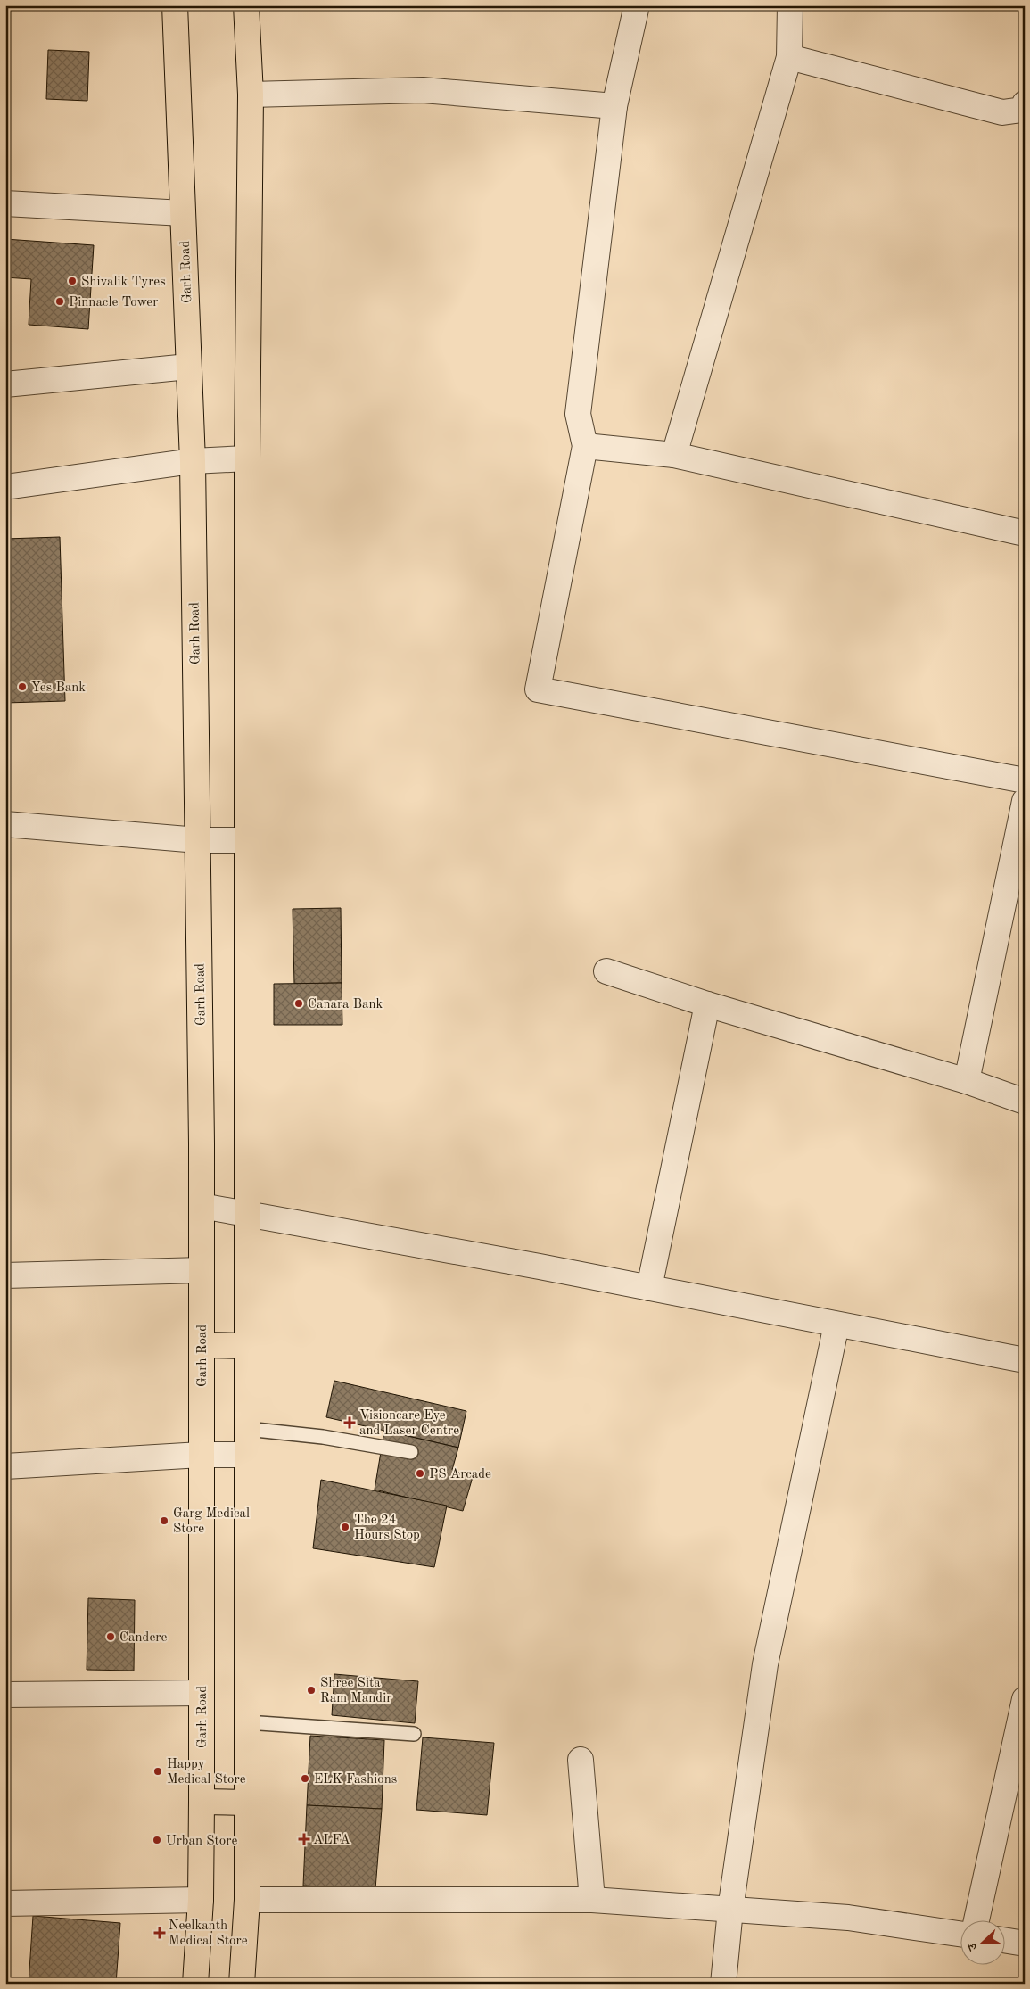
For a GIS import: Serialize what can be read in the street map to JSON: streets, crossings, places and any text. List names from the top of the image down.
{
  "streets": {
    "main road": ["Garh Road"]
  },
  "places": {
    "other": [
      "Shivalik Tyres",
      "Pinnacle Tower",
      "Yes Bank",
      "Canara Bank",
      "PS Arcade",
      "Garg Medical Store",
      "The 24 Hours Stop",
      "Candere",
      "Shree Sita Ram Mandir",
      "Happy Medical Store",
      "ELK Fashions",
      "Urban Store"
    ],
    "health": ["Visioncare Eye and Laser Centre", "ALFA", "Neelkanth Medical Store"]
  },
  "north": "left"
}
